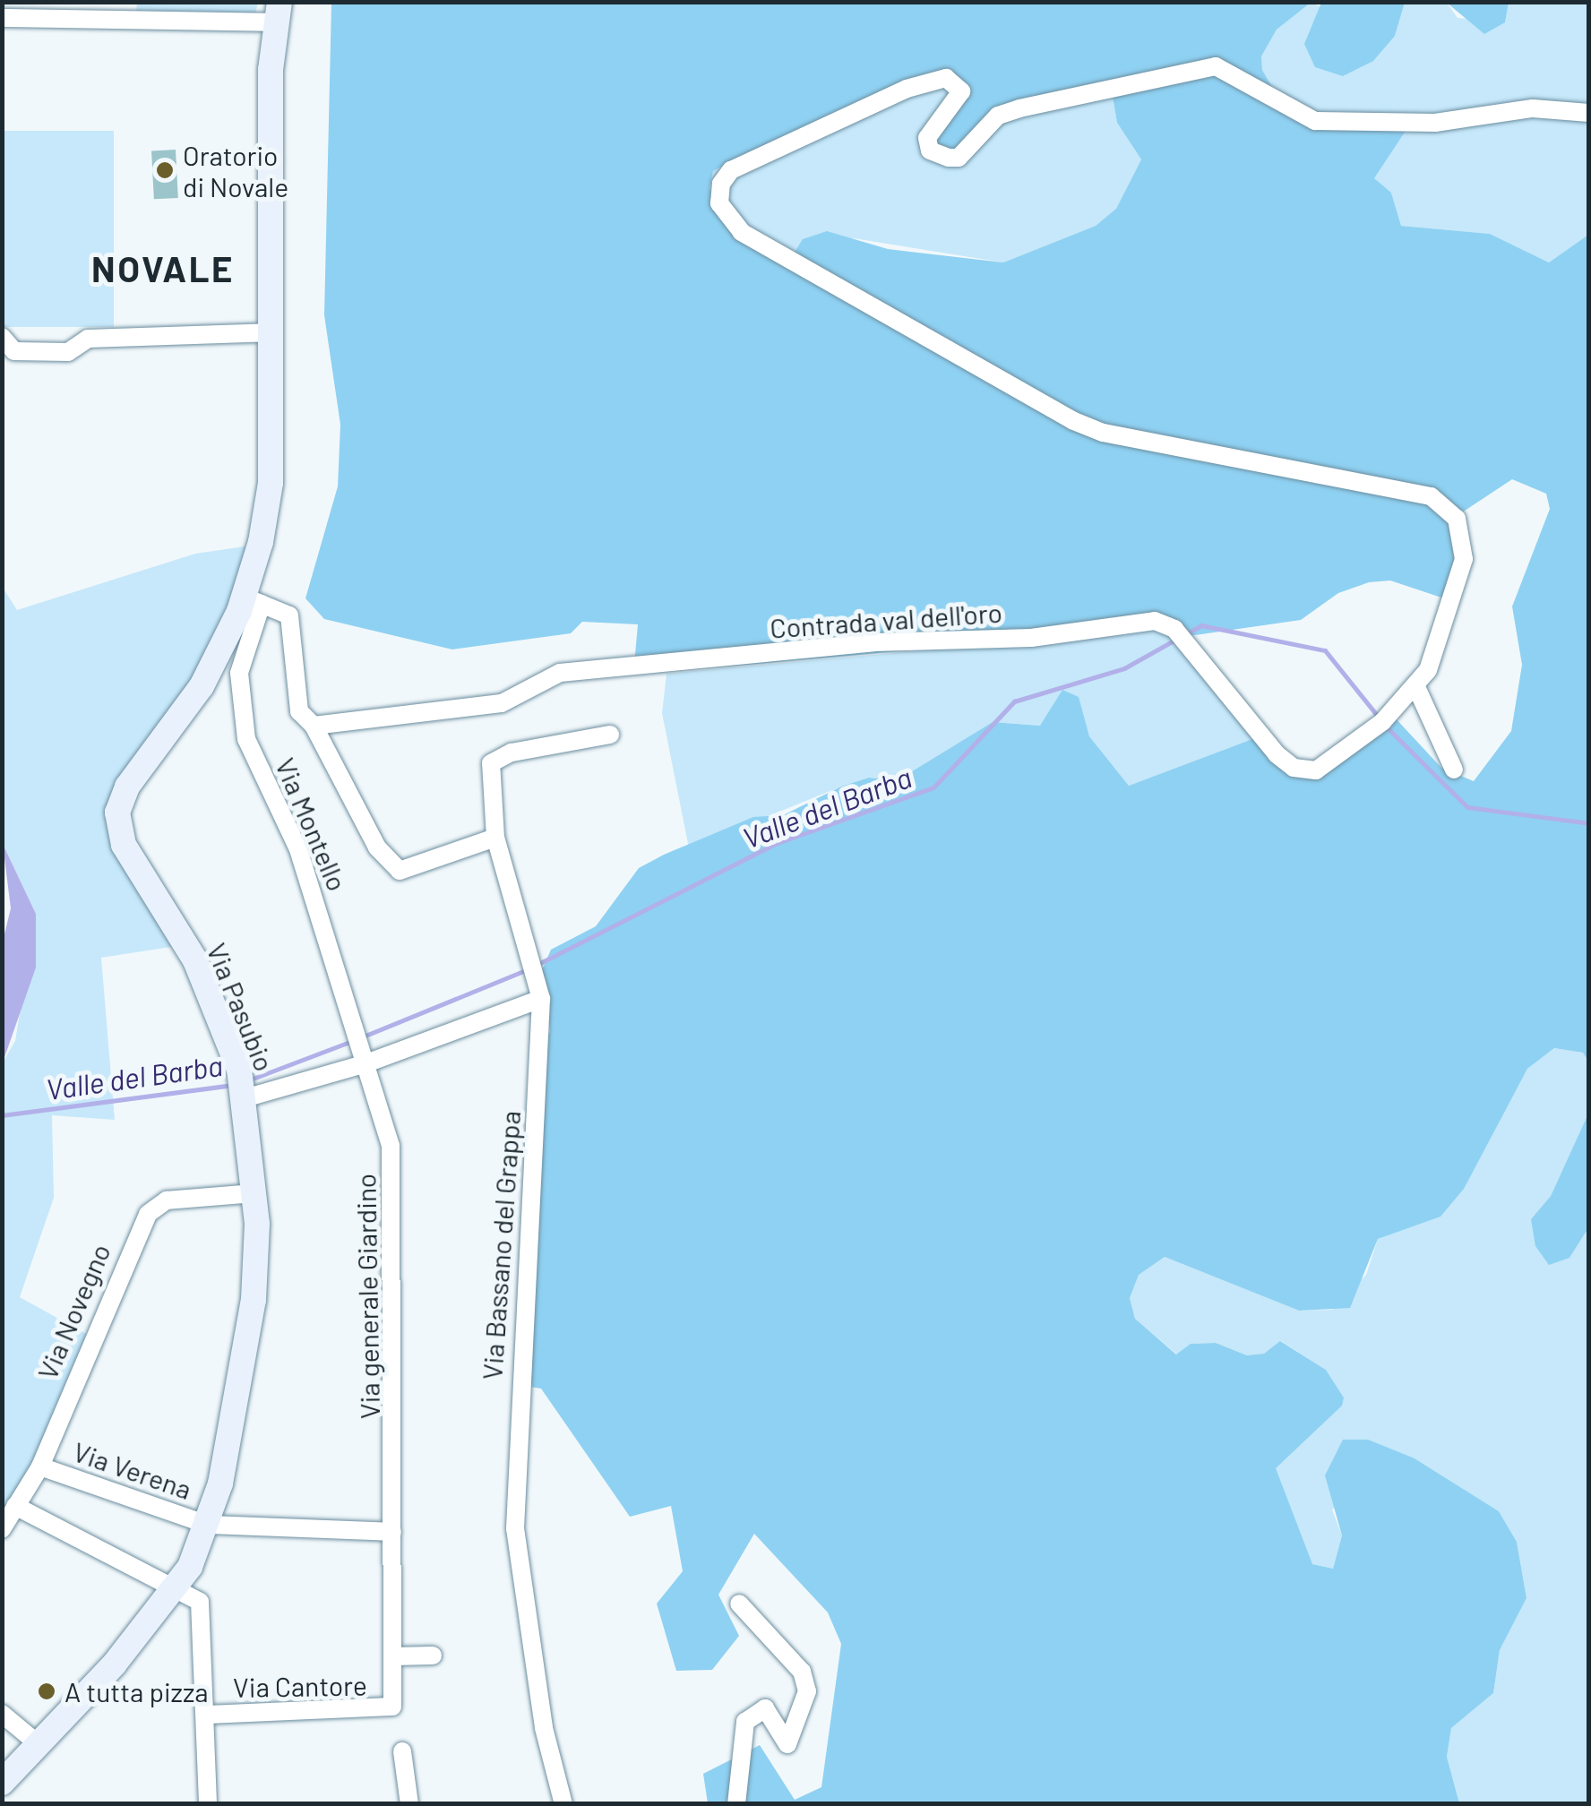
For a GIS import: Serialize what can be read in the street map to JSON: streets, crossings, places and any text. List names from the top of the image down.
{
  "streets": {
    "main road": ["Via Pasubio"],
    "street": [
      "Contrada val dell'oro",
      "Via Montello",
      "Via Bassano del Grappa",
      "Via generale Giardino",
      "Via Novegno",
      "Via Verena",
      "Via Cantore"
    ]
  },
  "crossings": [
    ["Via Montello", "Via Pasubio"],
    ["Via Montello", "Via generale Giardino"],
    ["Via Pasubio", "Via Novegno"],
    ["Via Pasubio", "Via Verena"],
    ["Via Pasubio", "Via Cantore"],
    ["Via generale Giardino", "Via Verena"],
    ["Via Novegno", "Via Verena"]
  ],
  "districts": ["NOVALE"],
  "water": ["Valle del Barba"],
  "places": ["Oratorio di Novale", "A tutta pizza"]
}
